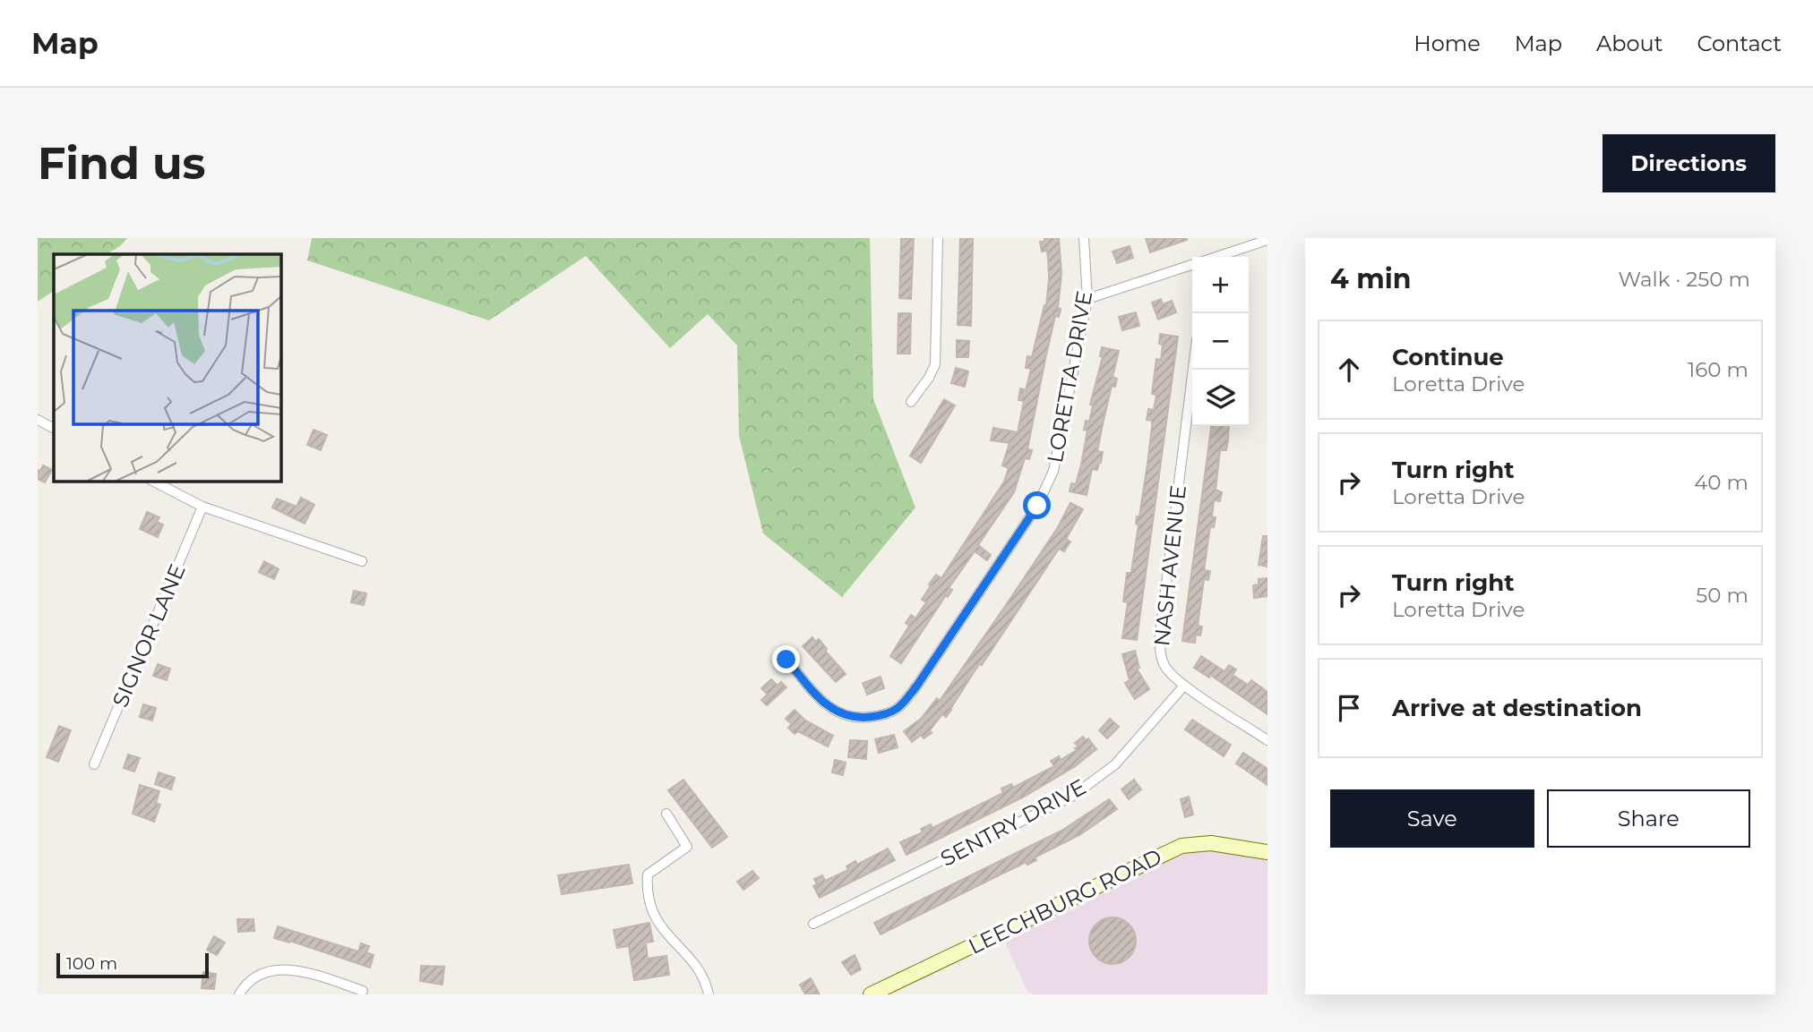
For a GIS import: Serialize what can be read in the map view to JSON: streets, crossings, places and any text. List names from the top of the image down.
{
  "streets": {
    "street": [
      "LORETTA DRIVE",
      "NASH AVENUE",
      "SIGNOR LANE",
      "SENTRY DRIVE",
      "LEECHBURG ROAD"
    ]
  },
  "crossings": [
    ["NASH AVENUE", "SENTRY DRIVE"]
  ],
  "scale_bar": "100 m",
  "page": {
    "header": "Map",
    "nav": [
      "Home",
      "Map",
      "About",
      "Contact"
    ],
    "buttons": [
      "Directions",
      ["Save", "Share"]
    ],
    "title": "Find us",
    "heading": ["4 min", "Walk · 250 m"],
    "map_buttons": ["+", "−"],
    "list": [
      ["Continue", "Loretta Drive", "160 m"],
      ["Turn right", "Loretta Drive", "40 m"],
      ["Turn right", "Loretta Drive", "50 m"],
      "Arrive at destination"
    ],
    "scale": "100 m"
  }
}
